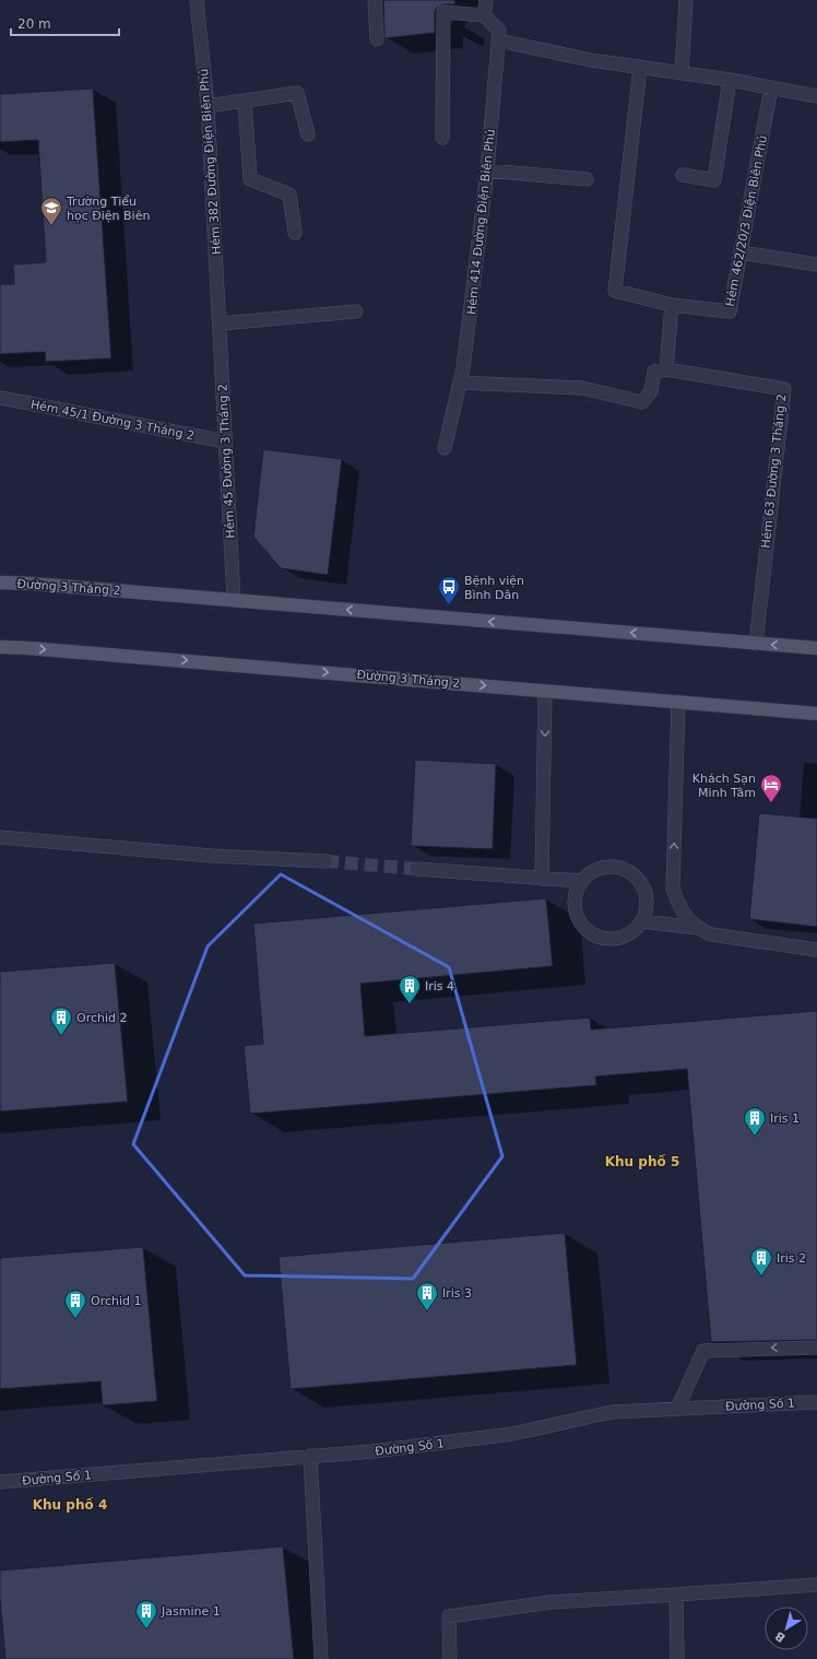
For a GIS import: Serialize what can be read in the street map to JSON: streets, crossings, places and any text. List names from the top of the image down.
{
  "streets": {
    "main road": ["Đường 3 Tháng 2"],
    "street": [
      "Hẻm 382 Đường Điện Biên Phủ",
      "Hẻm 462/20/3 Điện Biên Phủ",
      "Hẻm 414 Đường Điện Biên Phủ",
      "Hẻm 45/1 Đường 3 Tháng 2",
      "Hẻm 45 Đường 3 Tháng 2",
      "Hẻm 63 Đường 3 Tháng 2",
      "Đường Số 1"
    ]
  },
  "crossings": [
    ["Hẻm 382 Đường Điện Biên Phủ", "Hẻm 45 Đường 3 Tháng 2"],
    ["Hẻm 45/1 Đường 3 Tháng 2", "Hẻm 45 Đường 3 Tháng 2"],
    ["Hẻm 45 Đường 3 Tháng 2", "Đường 3 Tháng 2"],
    ["Hẻm 63 Đường 3 Tháng 2", "Đường 3 Tháng 2"]
  ],
  "districts": ["Khu phố 5", "Khu phố 4"],
  "places": {
    "school or university": ["Trường Tiểu học Điện Biên"],
    "bus stop": ["Bệnh viện Bình Dân"],
    "hotel": ["Khách Sạn Minh Tâm"],
    "building": [
      "Iris 4",
      "Orchid 2",
      "Iris 1",
      "Iris 2",
      "Iris 3",
      "Orchid 1",
      "Jasmine 1"
    ]
  },
  "scale_bar": "20 m",
  "north": "bottom left"
}
